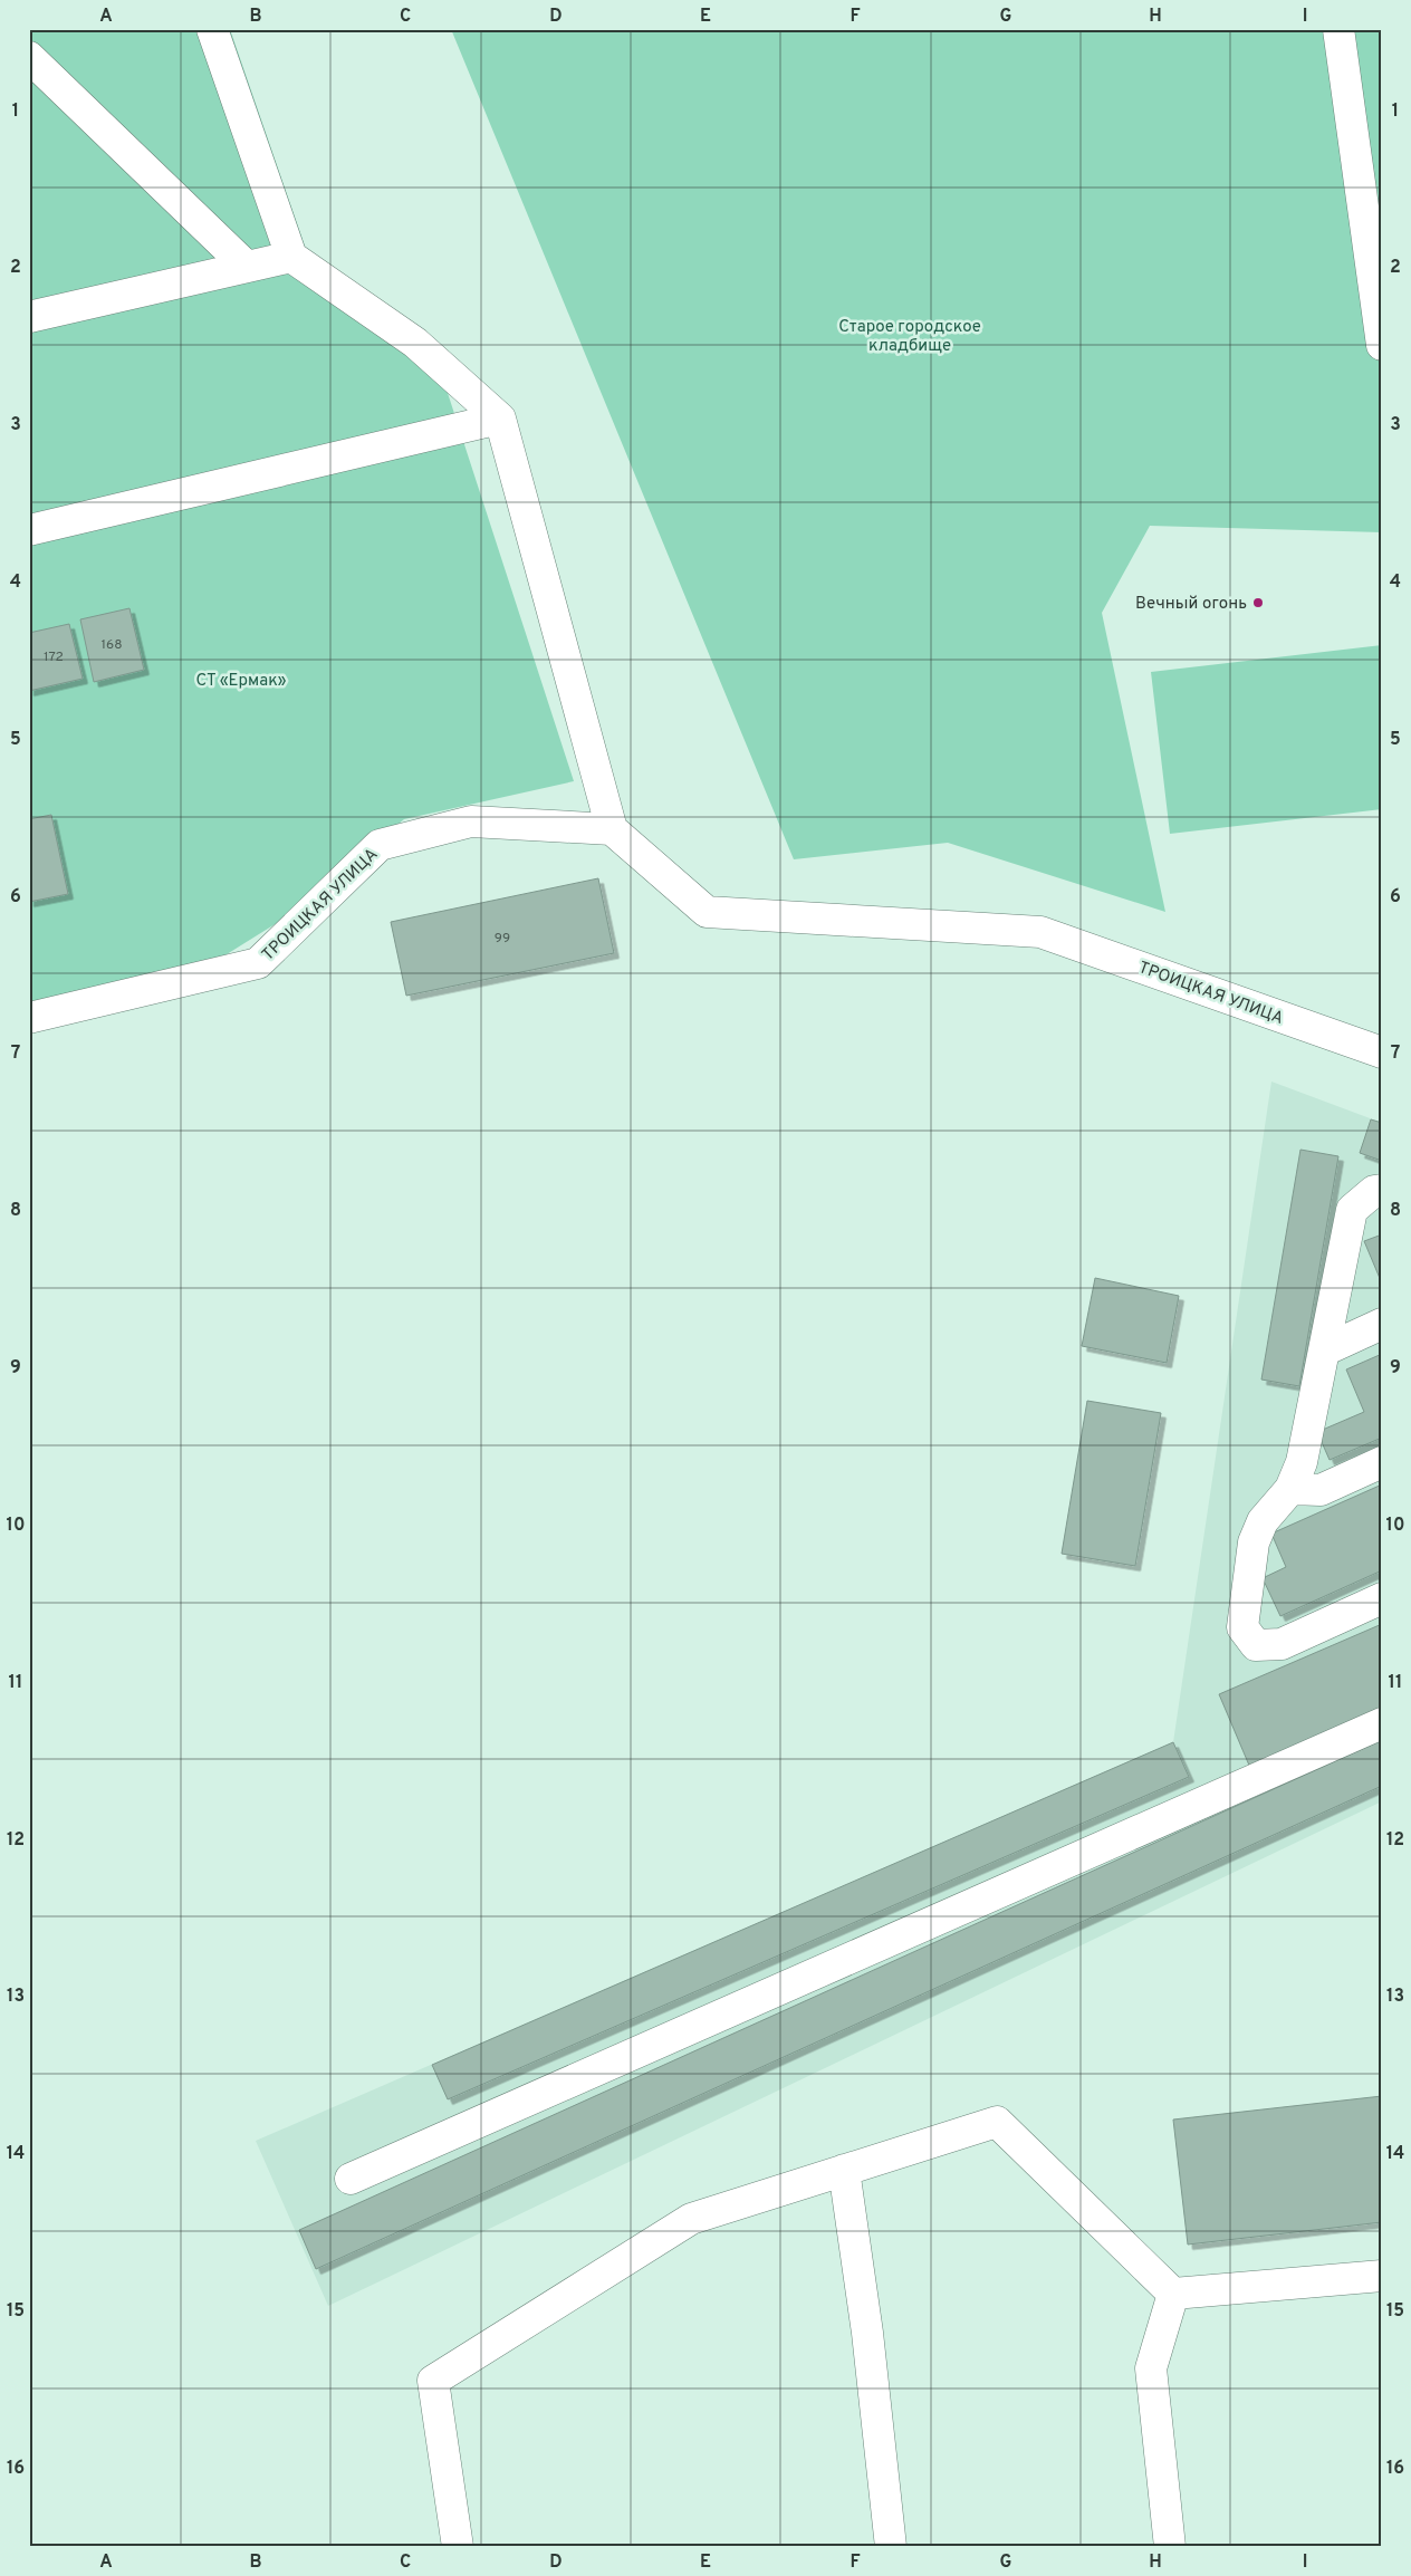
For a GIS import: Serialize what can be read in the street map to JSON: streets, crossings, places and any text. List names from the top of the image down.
{
  "streets": {
    "street": ["ТРОИЦКАЯ УЛИЦА"]
  },
  "parks": ["Старое городское кладбище", "СТ «Ермак»"],
  "places": ["Вечный огонь"],
  "house_numbers": ["168", "172", "99"],
  "grid": {
    "columns": [
      "A",
      "B",
      "C",
      "D",
      "E",
      "F",
      "G",
      "H",
      "I"
    ],
    "rows": [
      "1",
      "2",
      "3",
      "4",
      "5",
      "6",
      "7",
      "8",
      "9",
      "10",
      "11",
      "12",
      "13",
      "14",
      "15",
      "16"
    ]
  }
}
